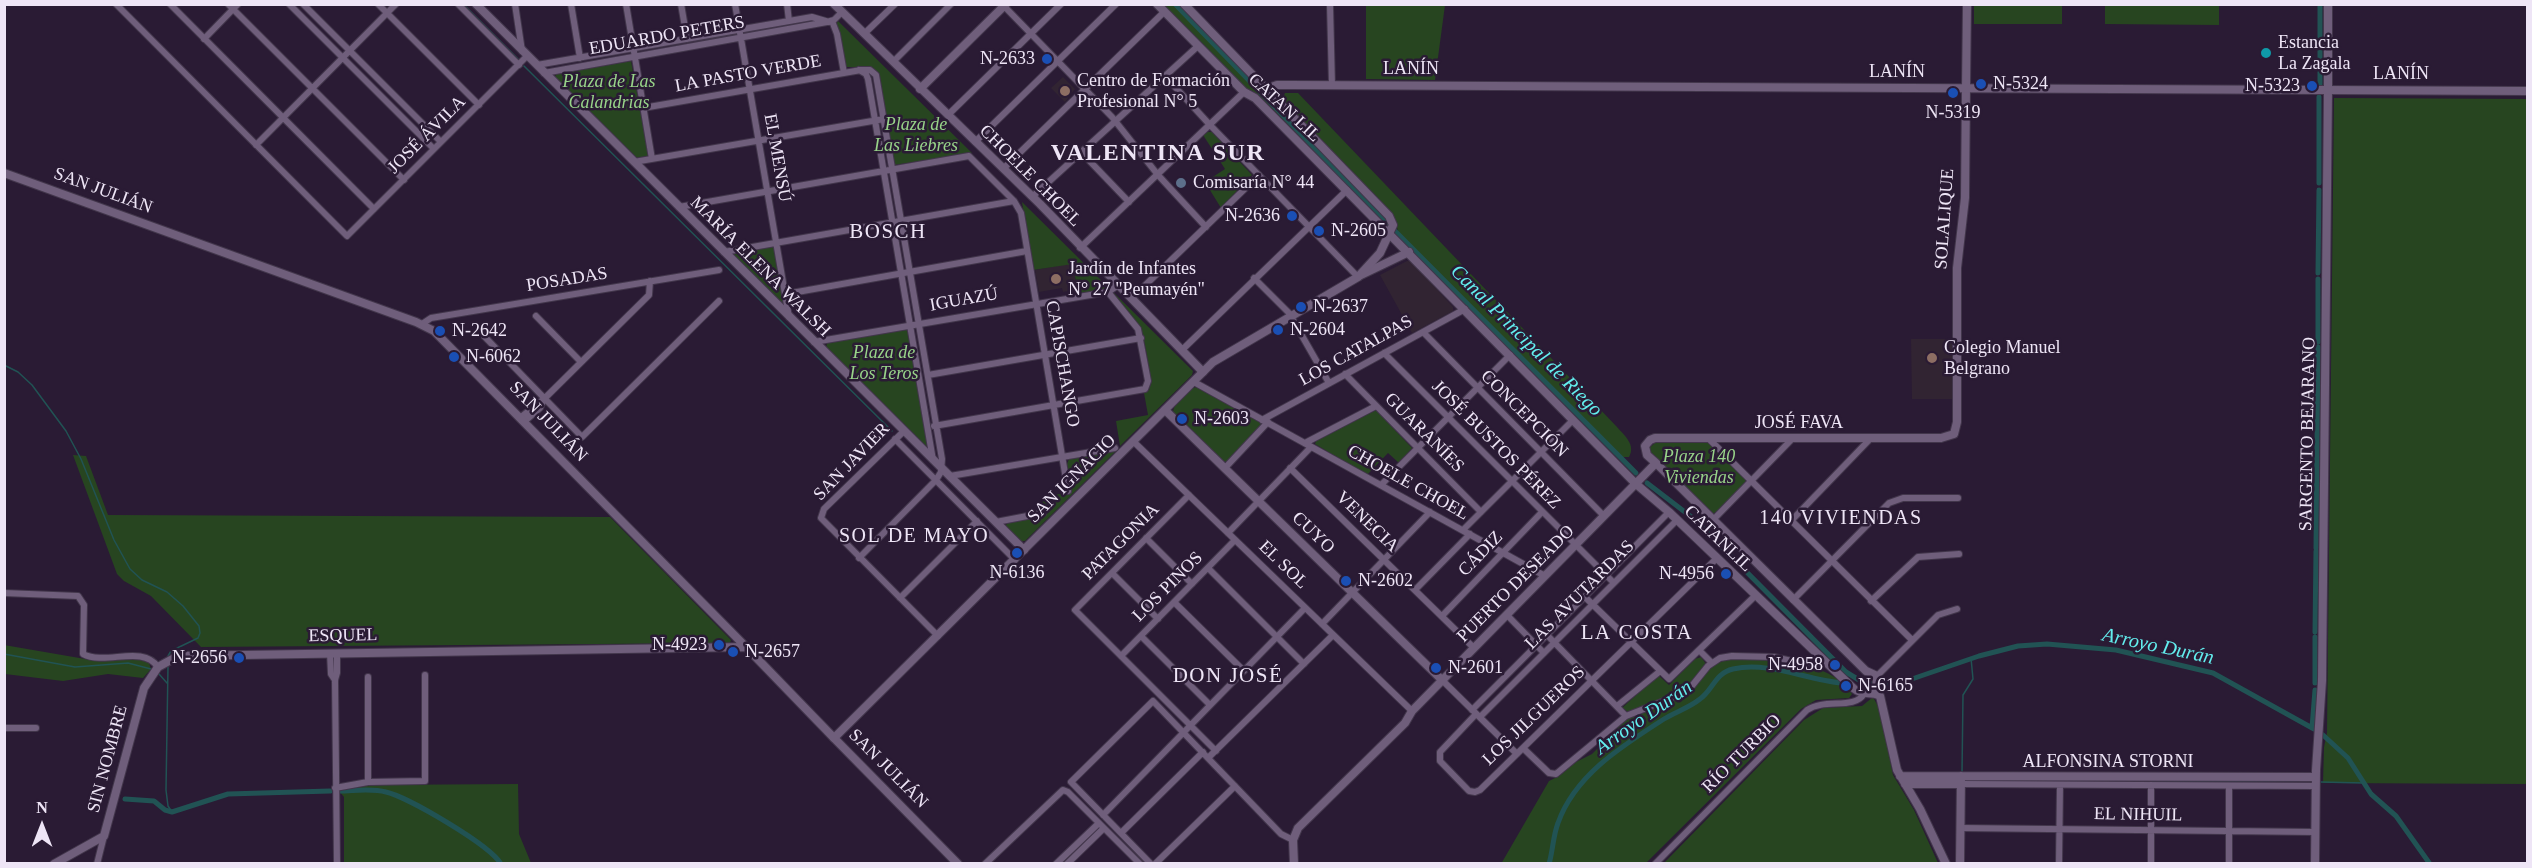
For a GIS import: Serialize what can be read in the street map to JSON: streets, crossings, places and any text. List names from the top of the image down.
{
  "streets": {
    "main road": [
      "LANÍN",
      "SAN JULIÁN",
      "SOLALIQUE",
      "SARGENTO BEJARANO",
      "SAN IGNACIO",
      "ESQUEL",
      "SIN NOMBRE"
    ],
    "street": [
      "EDUARDO PETERS",
      "LA PASTO VERDE",
      "CATAN LIL",
      "JOSÉ ÁVILA",
      "EL MENSÚ",
      "CHOELE CHOEL",
      "MARÍA ELENA WALSH",
      "POSADAS",
      "IGUAZÚ",
      "LOS CATALPAS",
      "CAPISCHANGO",
      "CONCEPCIÓN",
      "JOSÉ FAVA",
      "GUARANÍES",
      "JOSÉ BUSTOS PÉREZ",
      "SAN JAVIER",
      "VENECIA",
      "CUYO",
      "CATANLIL",
      "PATAGONIA",
      "CÁDIZ",
      "EL SOL",
      "PUERTO DESEADO",
      "LOS PINOS",
      "LAS AVUTARDAS",
      "LOS JILGUEROS",
      "RÍO TURBIO",
      "ALFONSINA STORNI",
      "EL NIHUIL"
    ]
  },
  "crossings": [
    ["EDUARDO PETERS", "EL MENSÚ"],
    ["EDUARDO PETERS", "MARÍA ELENA WALSH"],
    ["LANÍN", "SOLALIQUE"],
    ["LANÍN", "SARGENTO BEJARANO"],
    ["LA PASTO VERDE", "EL MENSÚ"],
    ["CATAN LIL", "SAN IGNACIO"],
    ["CATAN LIL", "CATANLIL"],
    ["JOSÉ ÁVILA", "MARÍA ELENA WALSH"],
    ["EL MENSÚ", "MARÍA ELENA WALSH"],
    ["CHOELE CHOEL", "IGUAZÚ"],
    ["CHOELE CHOEL", "LOS CATALPAS"],
    ["CHOELE CHOEL", "CAPISCHANGO"],
    ["CHOELE CHOEL", "SAN IGNACIO"],
    ["CHOELE CHOEL", "CÁDIZ"],
    ["CHOELE CHOEL", "PUERTO DESEADO"],
    ["SAN JULIÁN", "POSADAS"],
    ["SAN JULIÁN", "SAN IGNACIO"],
    ["SAN JULIÁN", "ESQUEL"],
    ["SOLALIQUE", "JOSÉ FAVA"],
    ["MARÍA ELENA WALSH", "IGUAZÚ"],
    ["MARÍA ELENA WALSH", "SAN JAVIER"],
    ["MARÍA ELENA WALSH", "SAN IGNACIO"],
    ["IGUAZÚ", "CAPISCHANGO"],
    ["LOS CATALPAS", "CONCEPCIÓN"],
    ["LOS CATALPAS", "GUARANÍES"],
    ["LOS CATALPAS", "JOSÉ BUSTOS PÉREZ"],
    ["LOS CATALPAS", "CATANLIL"],
    ["CONCEPCIÓN", "PUERTO DESEADO"],
    ["JOSÉ FAVA", "PUERTO DESEADO"],
    ["SARGENTO BEJARANO", "ALFONSINA STORNI"],
    ["SARGENTO BEJARANO", "EL NIHUIL"],
    ["JOSÉ BUSTOS PÉREZ", "CÁDIZ"],
    ["JOSÉ BUSTOS PÉREZ", "PUERTO DESEADO"],
    ["JOSÉ BUSTOS PÉREZ", "LAS AVUTARDAS"],
    ["SAN IGNACIO", "CUYO"],
    ["SAN IGNACIO", "CATANLIL"],
    ["SAN IGNACIO", "EL SOL"],
    ["VENECIA", "CÁDIZ"],
    ["VENECIA", "PUERTO DESEADO"],
    ["CUYO", "PUERTO DESEADO"],
    ["CUYO", "LAS AVUTARDAS"],
    ["CUYO", "LOS JILGUEROS"],
    ["CATANLIL", "PUERTO DESEADO"],
    ["CATANLIL", "LAS AVUTARDAS"],
    ["CATANLIL", "LOS JILGUEROS"],
    ["CATANLIL", "RÍO TURBIO"],
    ["PATAGONIA", "EL SOL"],
    ["PATAGONIA", "LOS PINOS"],
    ["EL SOL", "PUERTO DESEADO"],
    ["EL SOL", "LOS PINOS"],
    ["LAS AVUTARDAS", "LOS JILGUEROS"],
    ["ESQUEL", "SIN NOMBRE"]
  ],
  "districts": [
    "VALENTINA SUR",
    "BOSCH",
    "140 VIVIENDAS",
    "SOL DE MAYO",
    "LA COSTA",
    "DON JOSÉ"
  ],
  "water": ["Canal Principal de Riego", "Arroyo Durán"],
  "parks": [
    "Plaza de Las Calandrias",
    "Plaza de Las Liebres",
    "Plaza de Los Teros",
    "Plaza 140 Viviendas"
  ],
  "places": [
    "Estancia La Zagala",
    "N-2633",
    "N-5324",
    "N-5323",
    "Centro de Formación Profesional N° 5",
    "N-5319",
    "Comisaría N° 44",
    "N-2636",
    "N-2605",
    "Jardín de Infantes N° 27 \"Peumayén\"",
    "N-2637",
    "N-2604",
    "N-2642",
    "N-6062",
    "Colegio Manuel Belgrano",
    "N-2603",
    "N-6136",
    "N-4956",
    "N-2602",
    "N-4923",
    "N-2657",
    "N-2656",
    "N-4958",
    "N-2601",
    "N-6165"
  ],
  "north": "top"
}
